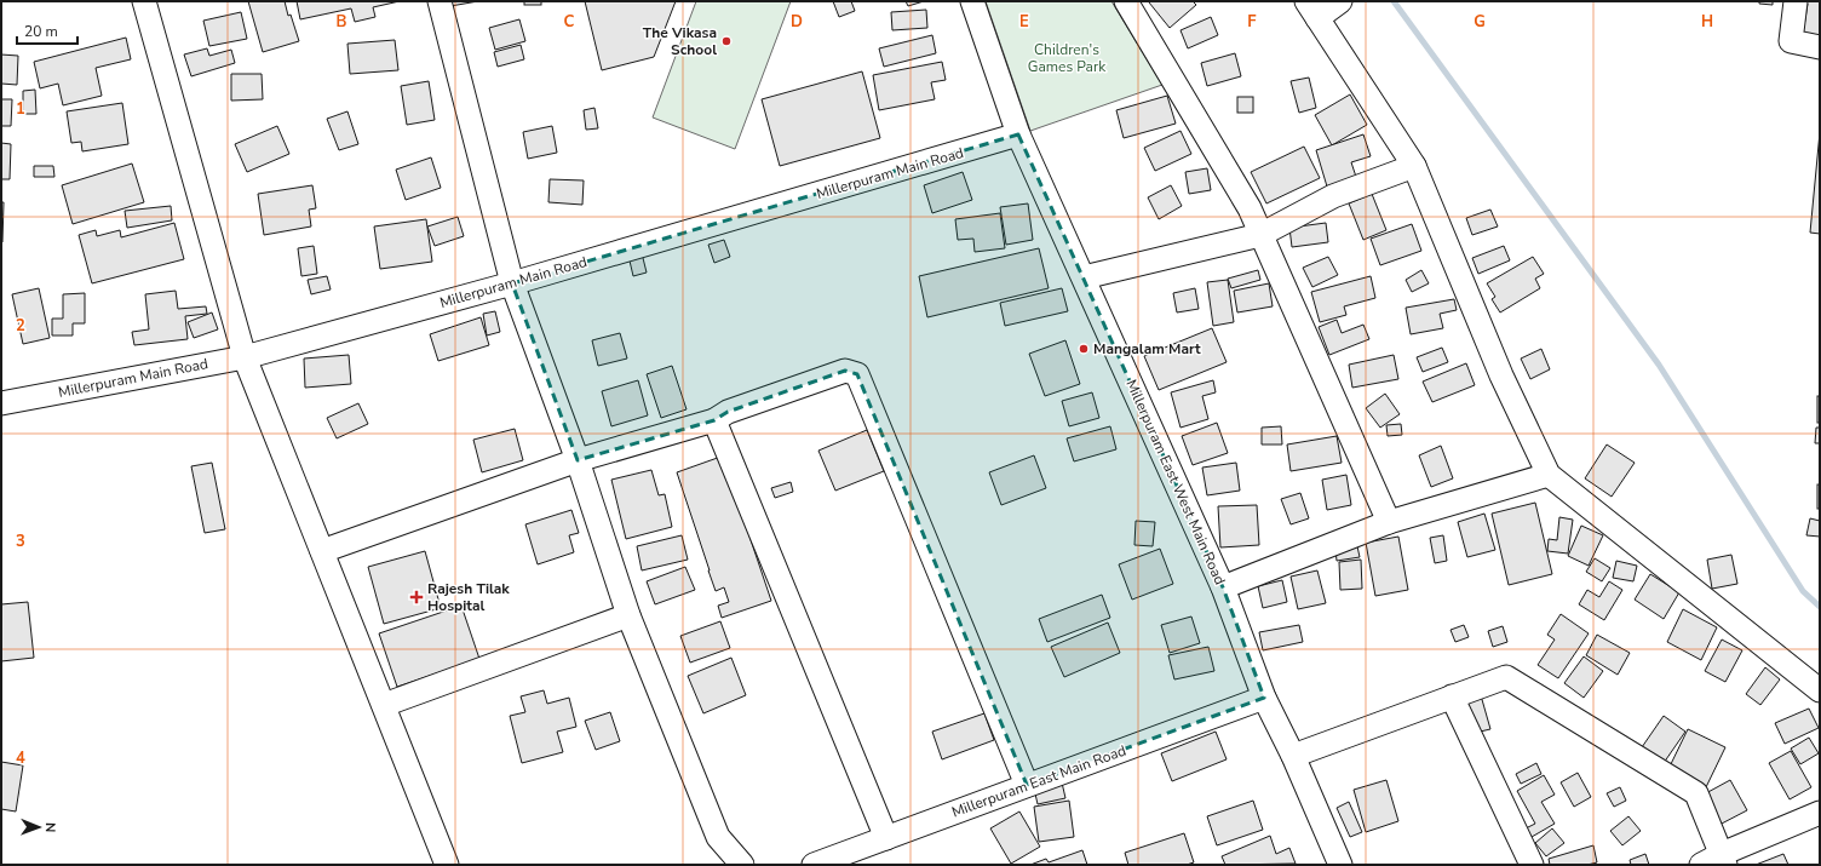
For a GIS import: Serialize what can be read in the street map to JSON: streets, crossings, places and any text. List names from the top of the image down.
{
  "streets": {
    "street": ["Millerpuram Main Road", "Millerpuram East West Main Road", "Millerpuram East Main Road"]
  },
  "crossings": [
    ["Millerpuram Main Road", "Millerpuram East West Main Road"],
    ["Millerpuram East West Main Road", "Millerpuram East Main Road"]
  ],
  "parks": ["Children's Games Park"],
  "places": {
    "other": ["The Vikasa School", "Mangalam Mart"],
    "health": ["Rajesh Tilak Hospital"]
  },
  "scale_bar": "20 m",
  "north": "right",
  "grid": {
    "columns": [
      "B",
      "C",
      "D",
      "E",
      "F",
      "G",
      "H"
    ],
    "rows": [
      "1",
      "2",
      "3",
      "4"
    ]
  }
}
